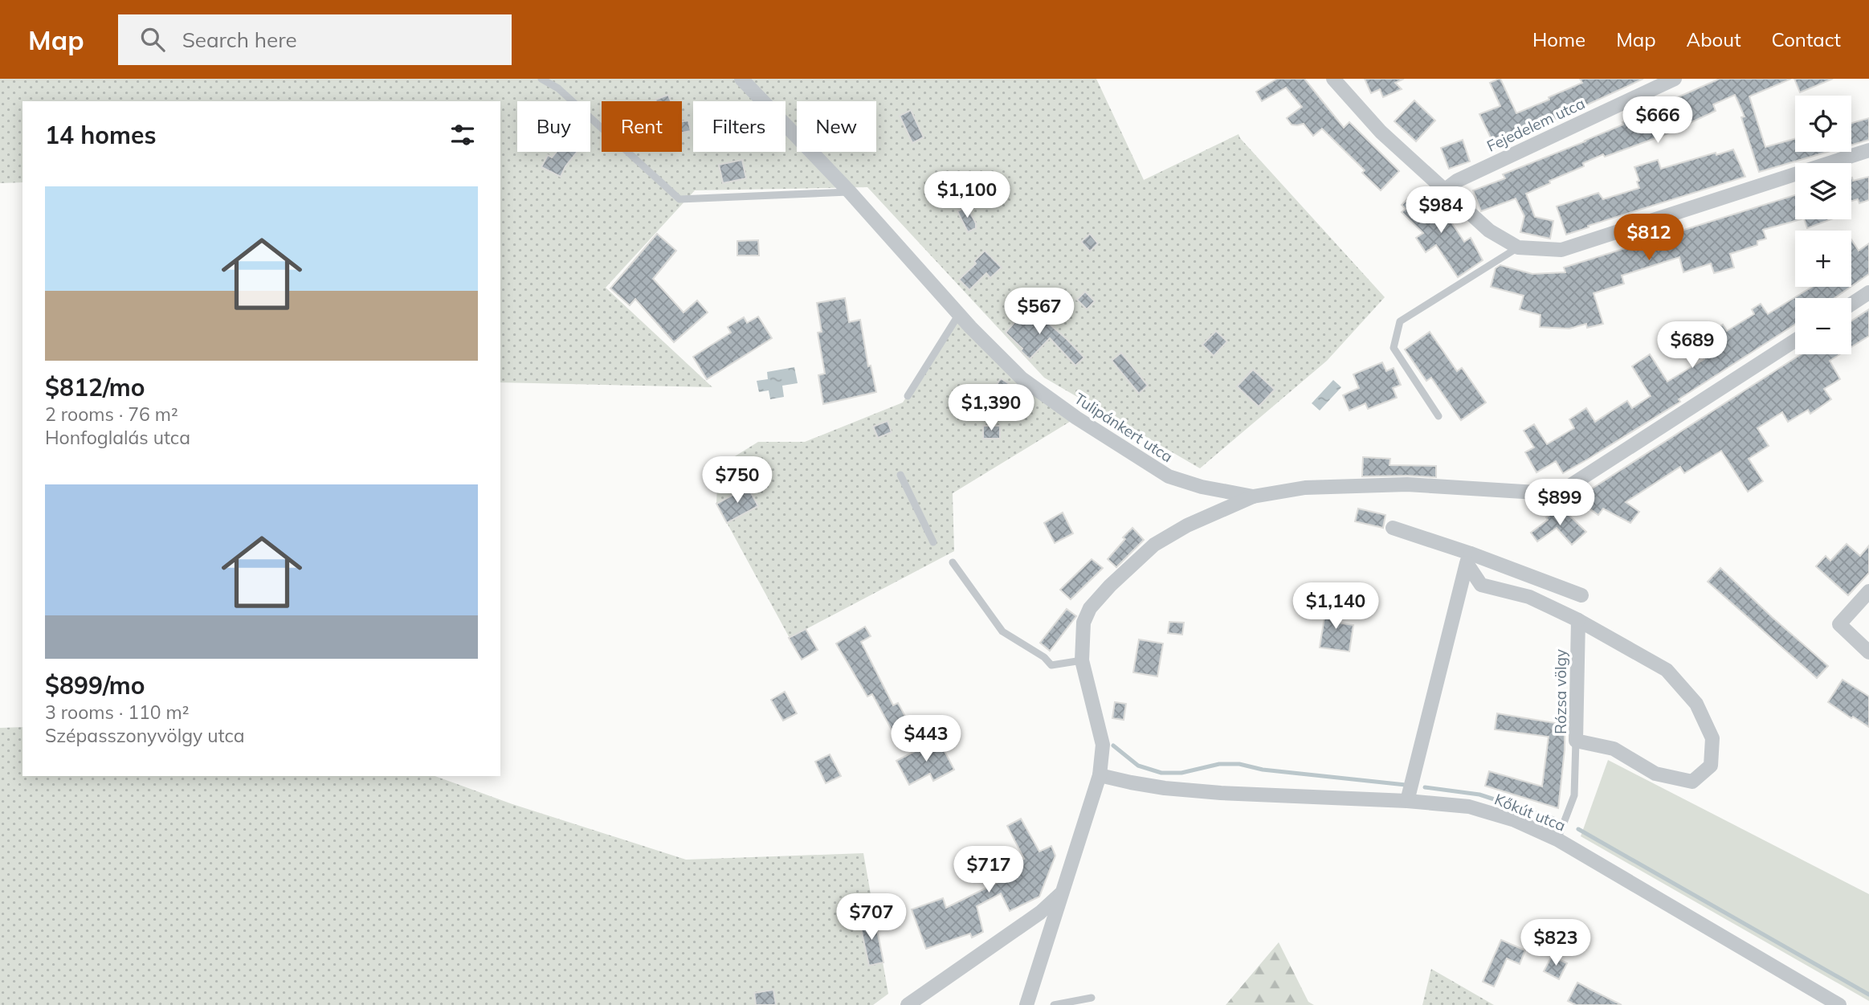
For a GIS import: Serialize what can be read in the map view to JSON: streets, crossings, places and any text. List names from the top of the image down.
{
  "streets": {
    "street": [
      "Fejedelem utca",
      "Tulipánkert utca",
      "Rózsa völgy",
      "Kőkút utca"
    ]
  },
  "page": {
    "header": "Map",
    "search": "Search here",
    "nav": [
      "Home",
      "Map",
      "About",
      "Contact"
    ],
    "map_buttons": ["+", "−"],
    "price": [
      "$666",
      "$1,100",
      "$984",
      "$812",
      "$567",
      "$689",
      "$1,390",
      "$750",
      "$899",
      "$1,140",
      "$443",
      "$717",
      "$707",
      "$823"
    ],
    "chip": [
      "Buy",
      "Rent",
      "Filters",
      "New"
    ],
    "heading": "14 homes",
    "list": [
      {
        "name": "$812/mo",
        "note": "2 rooms · 76 m² · Honfoglalás utca"
      },
      {
        "name": "$899/mo",
        "note": "3 rooms · 110 m² · Szépasszonyvölgy utca"
      }
    ]
  }
}
